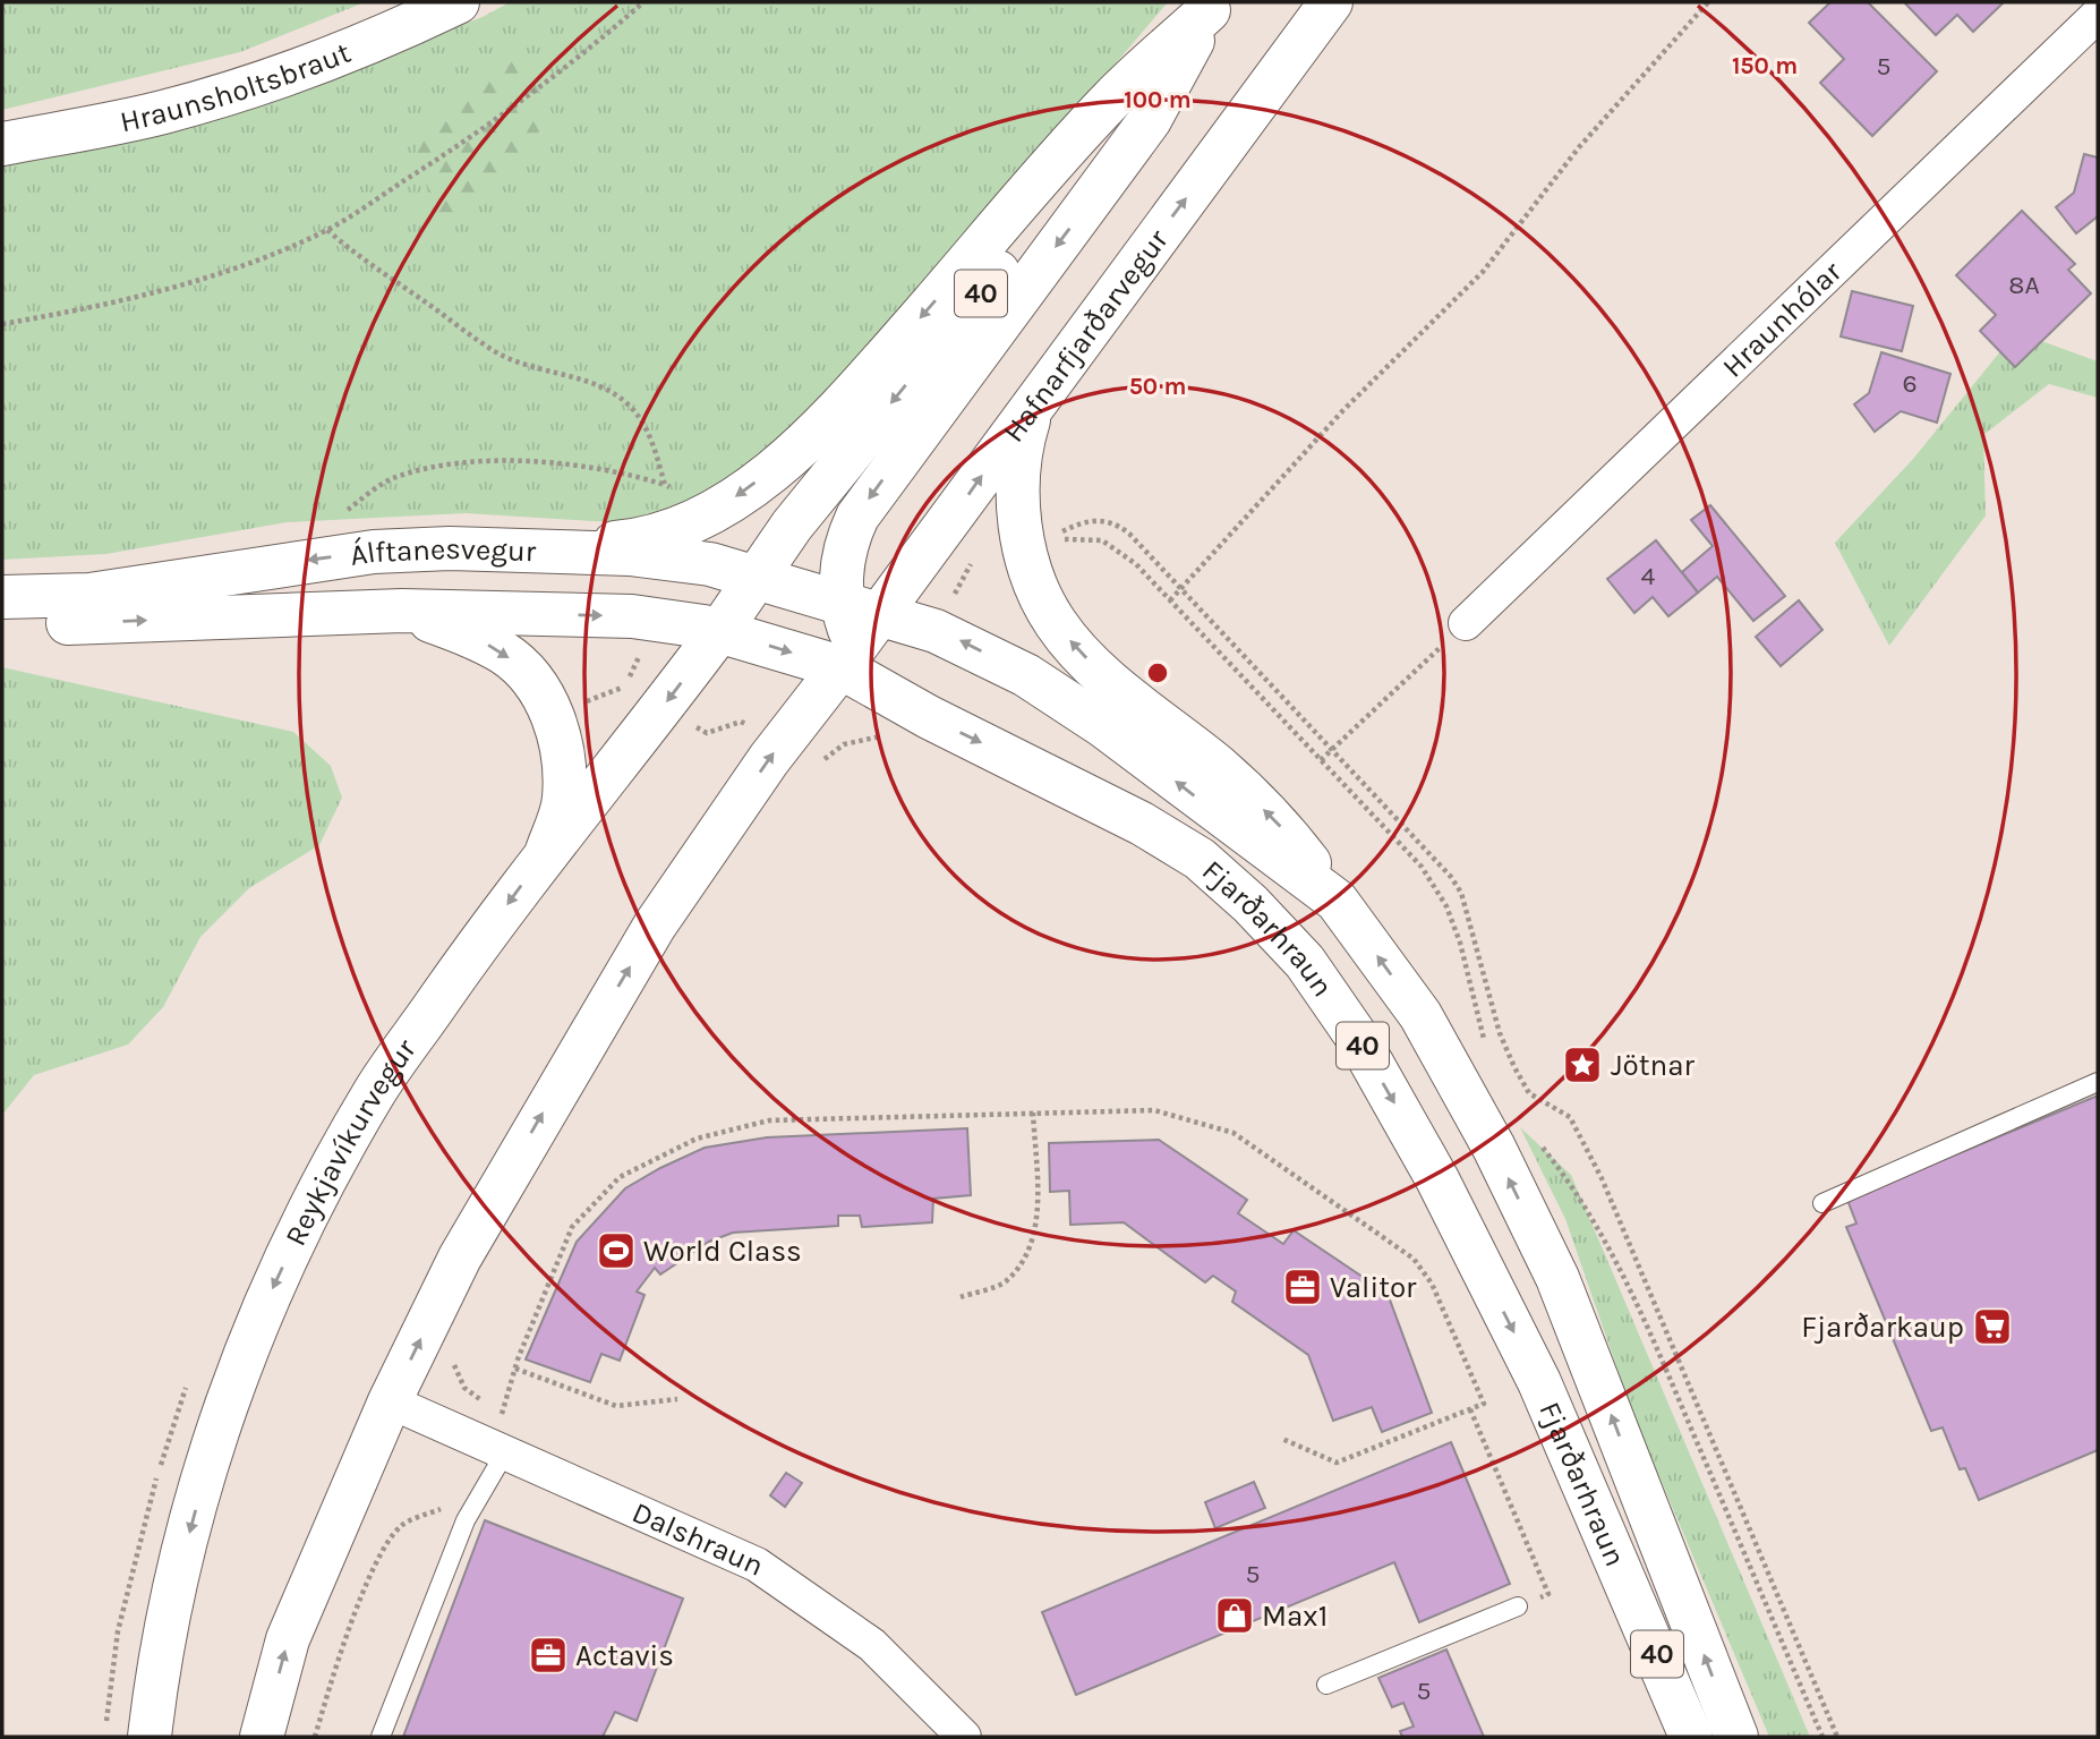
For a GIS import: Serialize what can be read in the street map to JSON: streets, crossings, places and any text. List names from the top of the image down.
{
  "streets": {
    "main road": [
      "Hraunsholtsbraut",
      "40",
      "Hafnarfjarðarvegur",
      "Álftanesvegur",
      "Fjarðarhraun",
      "Reykjavíkurvegur"
    ],
    "street": ["Hraunhólar", "Dalshraun"]
  },
  "crossings": [
    ["40", "Álftanesvegur"],
    ["40", "Fjarðarhraun"],
    ["40", "Reykjavíkurvegur"],
    ["Hafnarfjarðarvegur", "Álftanesvegur"],
    ["Hafnarfjarðarvegur", "Fjarðarhraun"],
    ["Álftanesvegur", "Fjarðarhraun"],
    ["Álftanesvegur", "Reykjavíkurvegur"],
    ["Fjarðarhraun", "Reykjavíkurvegur"]
  ],
  "places": {
    "place": ["Jötnar"],
    "sports": ["World Class"],
    "office": ["Valitor", "Actavis"],
    "supermarket": ["Fjarðarkaup"],
    "shop": ["Max1"]
  },
  "house_numbers": [
    "5",
    "8A",
    "6",
    "4",
    "5",
    "5"
  ],
  "rings": ["150 m", "100 m", "50 m"]
}
